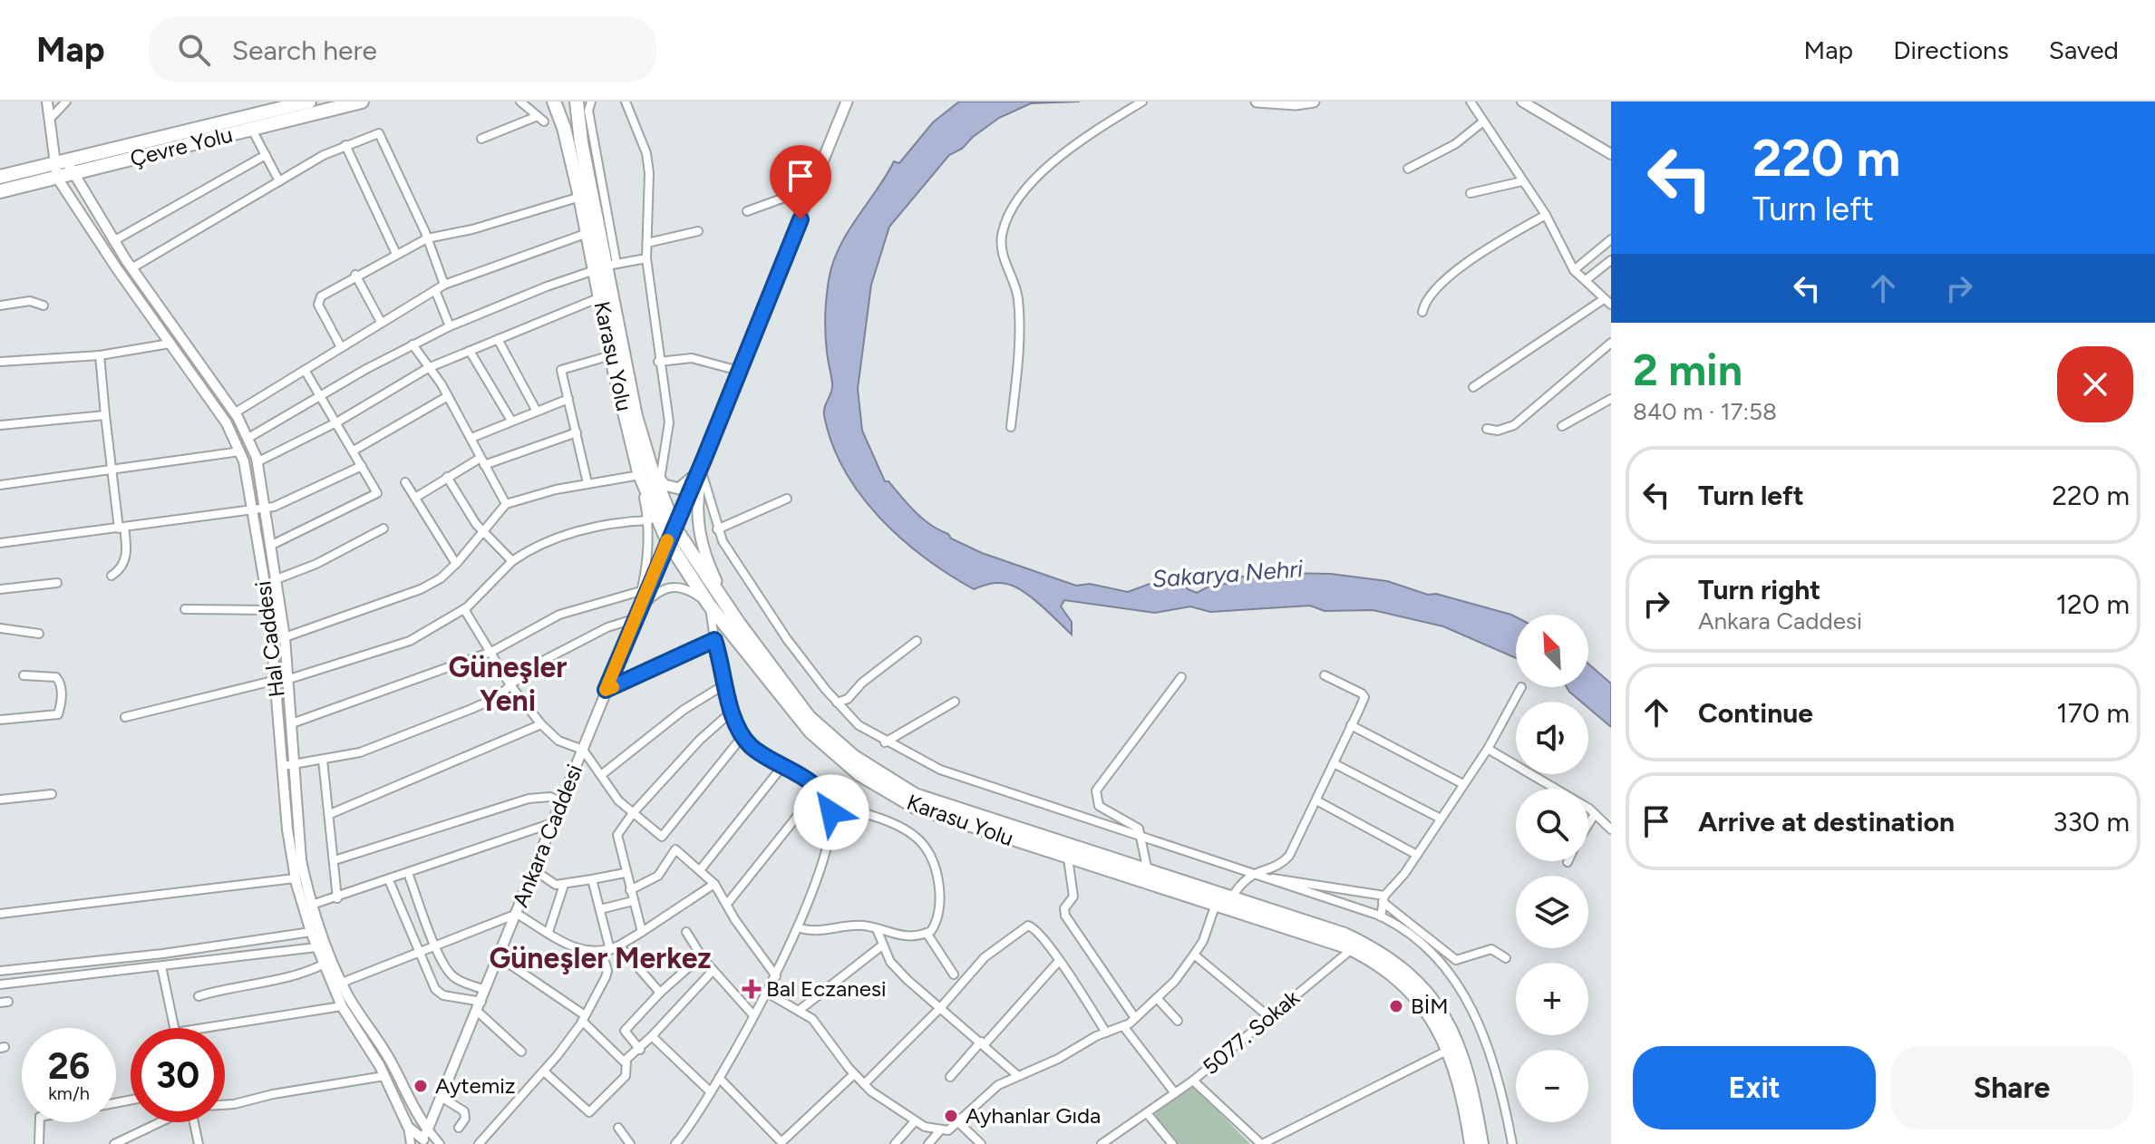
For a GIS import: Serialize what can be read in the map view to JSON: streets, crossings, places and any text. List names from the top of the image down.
{
  "streets": {
    "highway": ["Çevre Yolu", "Karasu Yolu"],
    "street": ["Hal Caddesi", "Ankara Caddesi", "5077. Sokak"]
  },
  "crossings": [
    ["Çevre Yolu", "Hal Caddesi"],
    ["Karasu Yolu", "Ankara Caddesi"],
    ["Karasu Yolu", "5077. Sokak"],
    ["Hal Caddesi", "Ankara Caddesi"]
  ],
  "districts": ["Güneşler Yeni", "Güneşler Merkez"],
  "water": ["Sakarya Nehri"],
  "places": {
    "health": ["Bal Eczanesi"],
    "other": ["BİM", "Aytemiz", "Ayhanlar Gıda"]
  },
  "north": "top left",
  "page": {
    "header": "Map",
    "search": "Search here",
    "nav": ["Map", "Directions", "Saved"],
    "turn": ["220 m", "Turn left"],
    "heading": ["2 min", "840 m · 17:58"],
    "list": [
      {
        "name": "Turn left",
        "value": "220 m"
      },
      {
        "name": "Turn right",
        "note": "Ankara Caddesi",
        "value": "120 m"
      },
      {
        "name": "Continue",
        "value": "170 m"
      },
      {
        "name": "Arrive at destination",
        "value": "330 m"
      }
    ],
    "map_buttons": ["+", "−"],
    "speed": "26 km/h",
    "limit": "30",
    "buttons": ["Exit", "Share"]
  }
}
